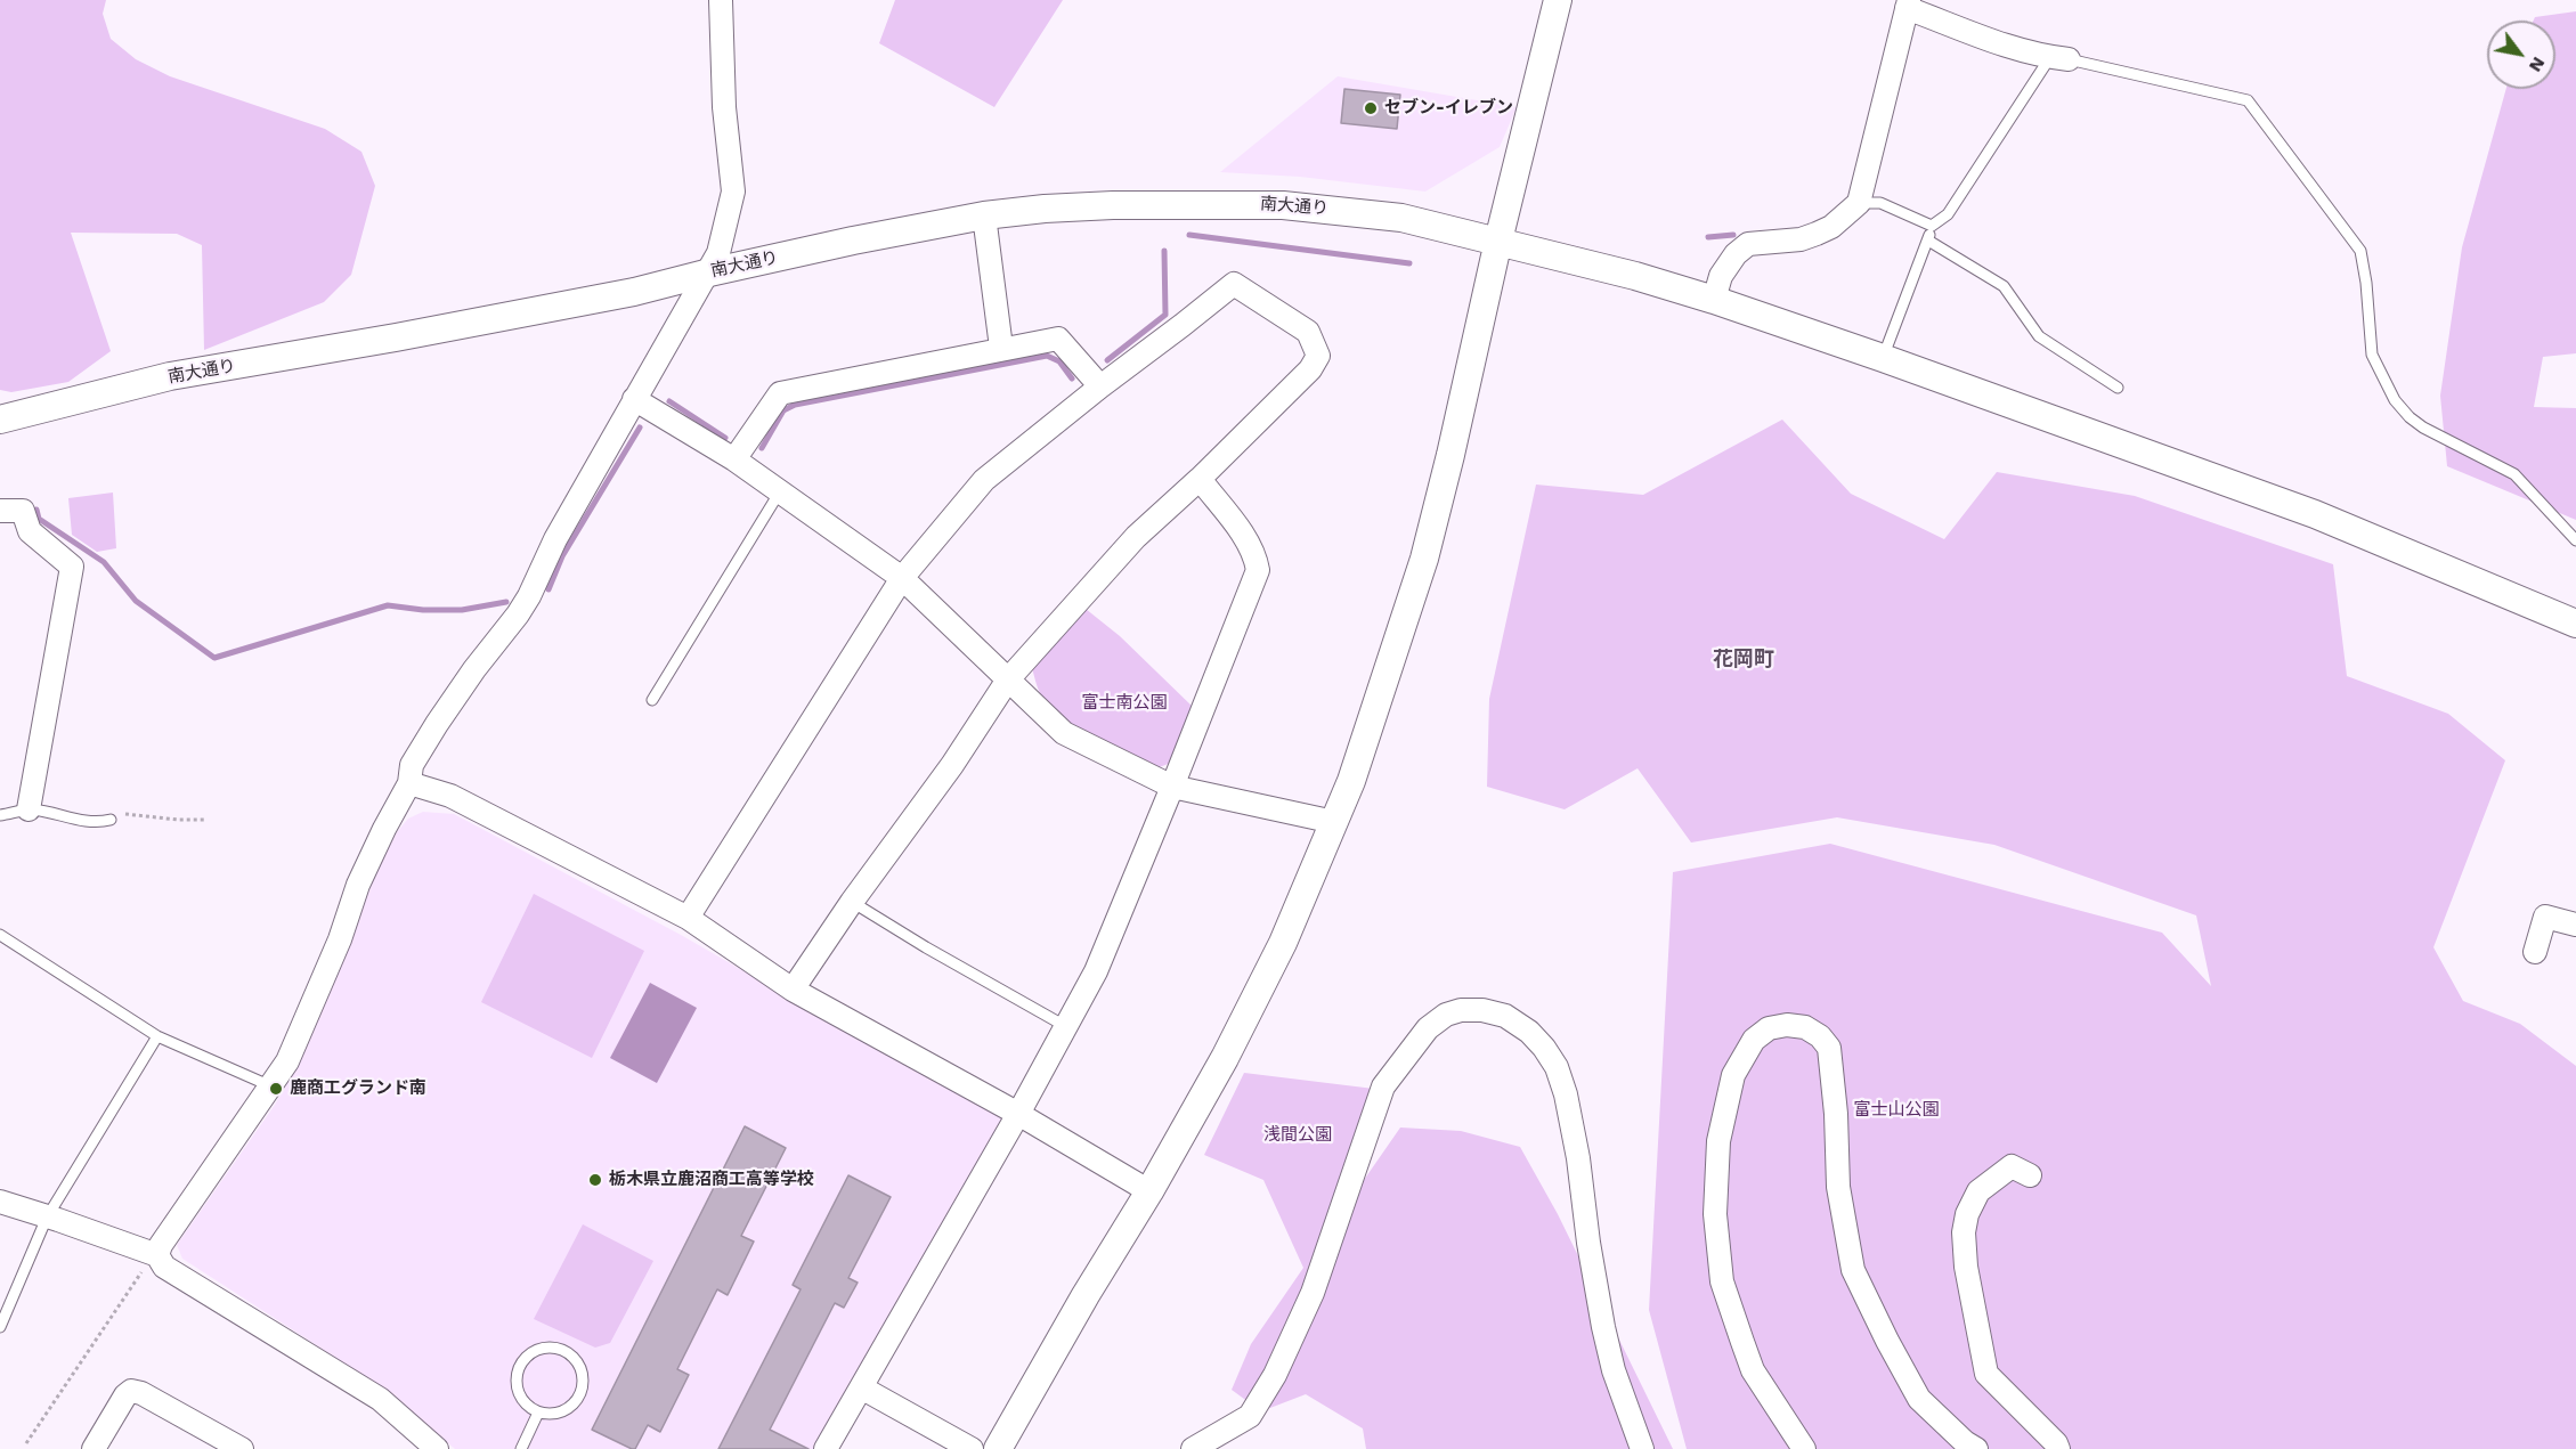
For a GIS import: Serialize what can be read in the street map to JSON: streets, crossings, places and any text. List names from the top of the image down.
{
  "streets": {
    "street": ["南大通り"]
  },
  "districts": ["花岡町"],
  "parks": ["富士南公園", "富士山公園", "浅間公園"],
  "places": ["セブン-イレブン", "鹿商工グランド南", "栃木県立鹿沼商工高等学校"],
  "north": "bottom right"
}
